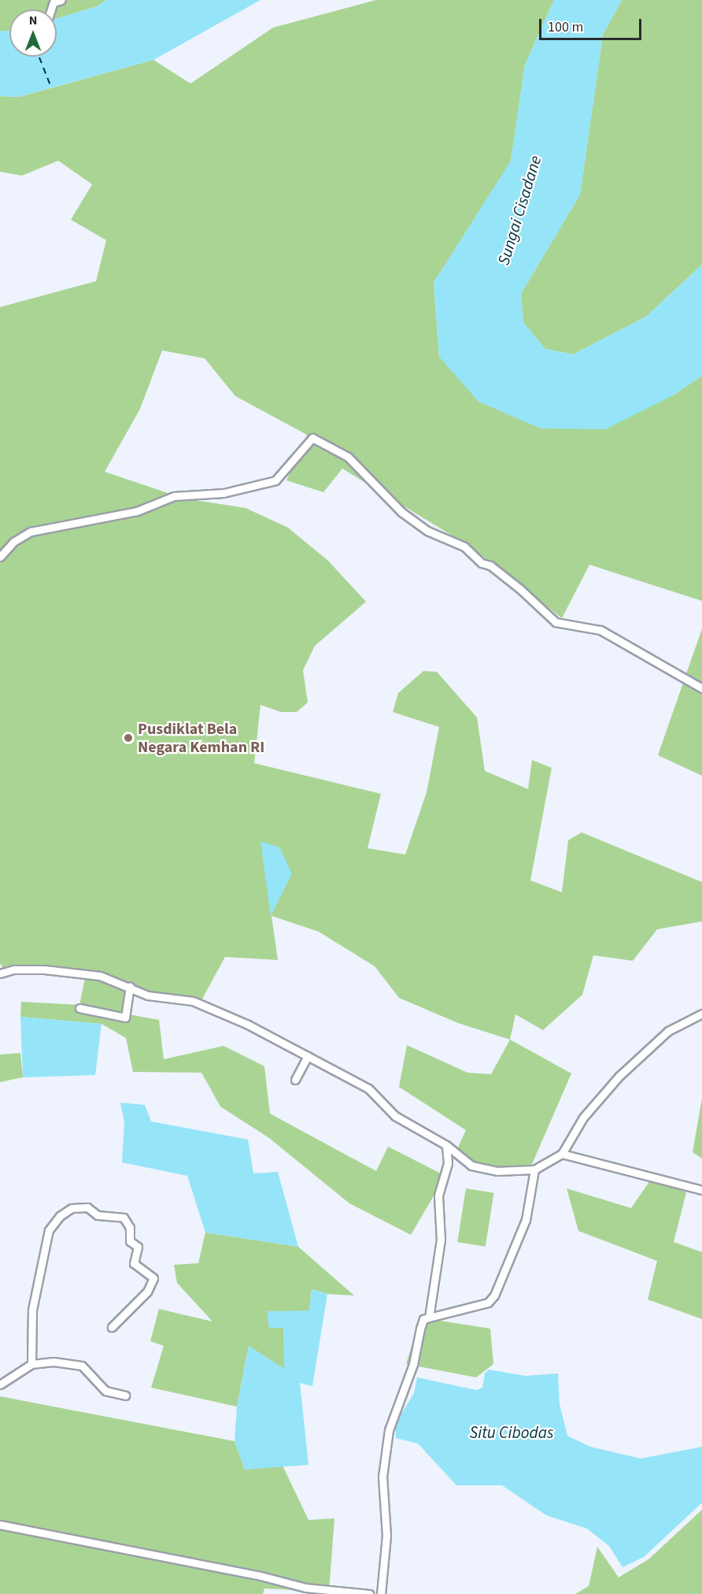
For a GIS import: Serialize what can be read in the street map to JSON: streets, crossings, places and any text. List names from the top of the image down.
{
  "water": ["Sungai Cisadane", "Situ Cibodas"],
  "places": ["Pusdiklat Bela Negara Kemhan RI"],
  "scale_bar": "100 m",
  "north": "top"
}
